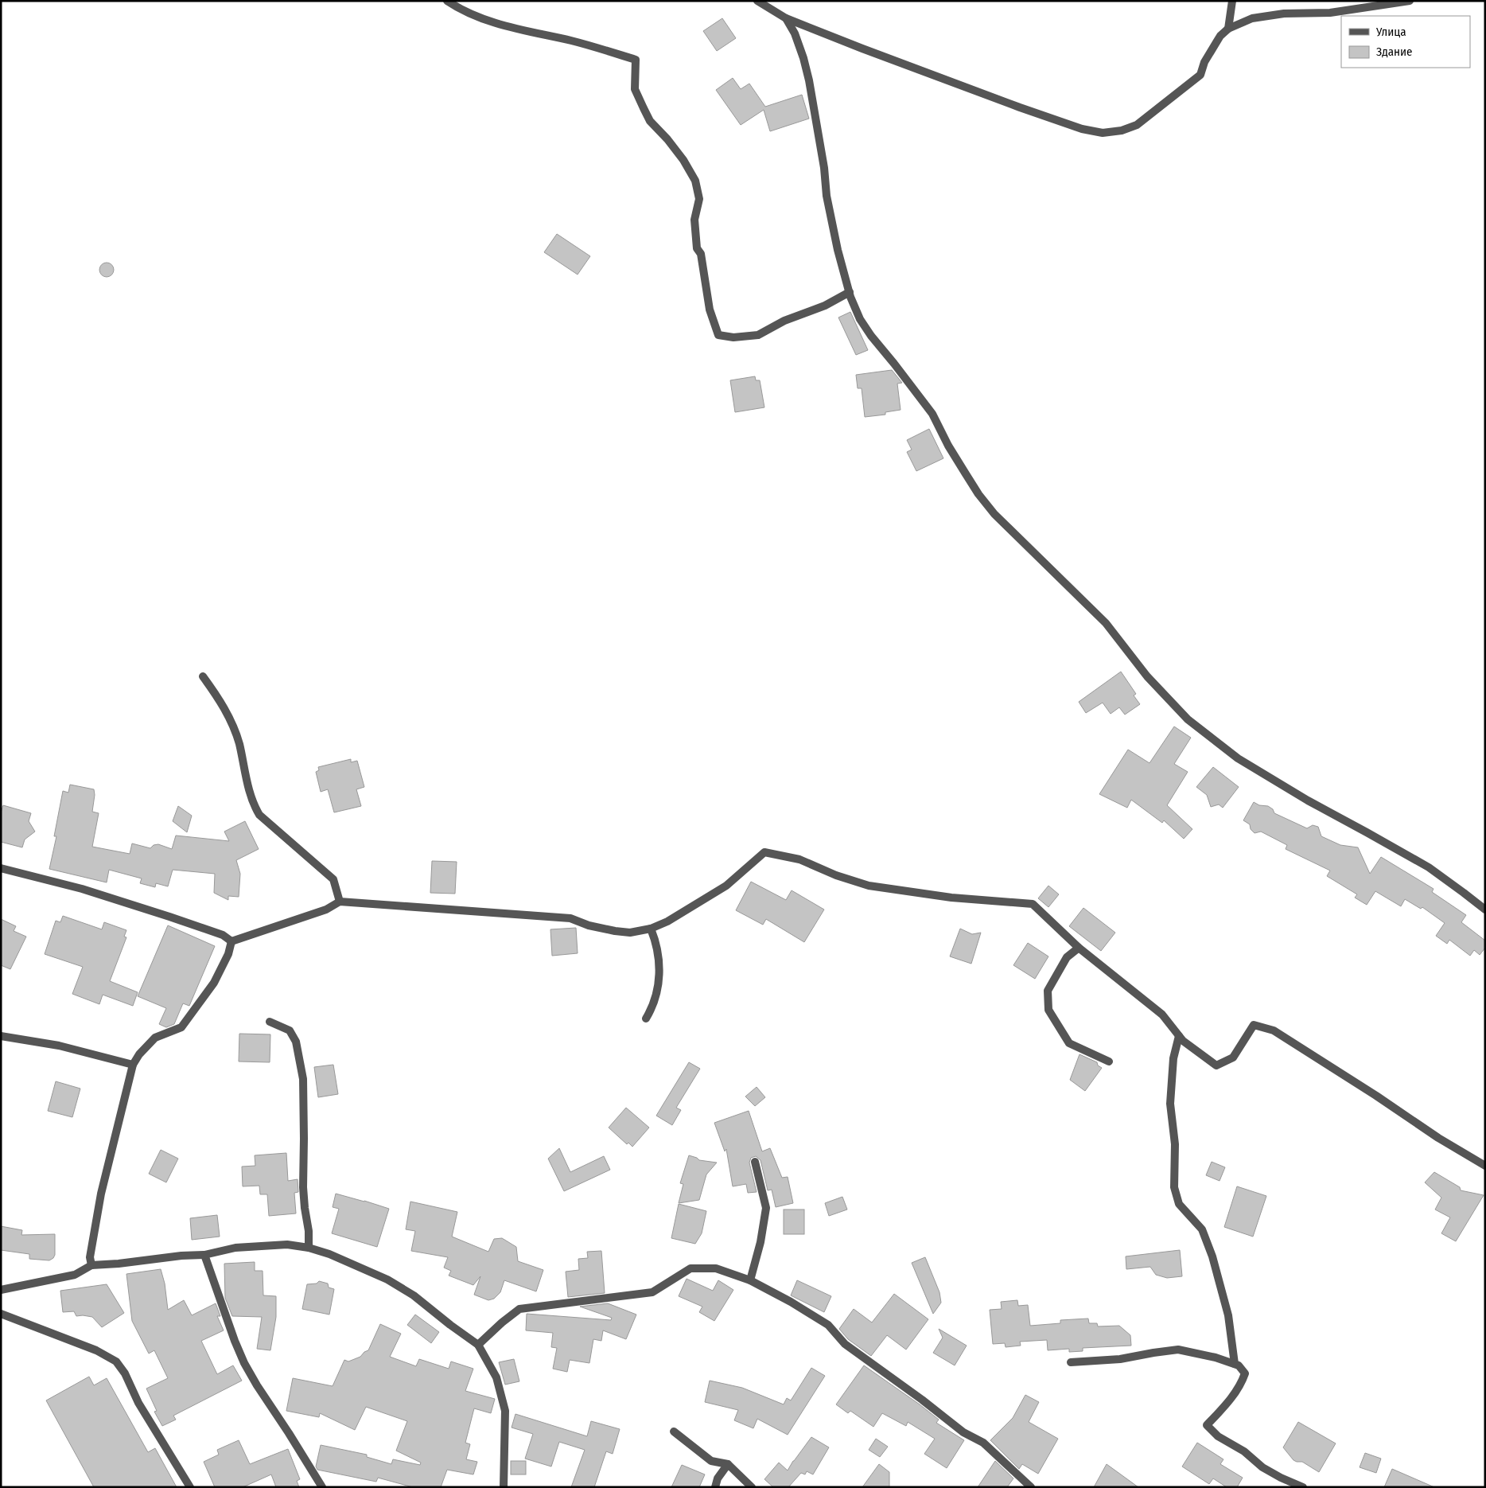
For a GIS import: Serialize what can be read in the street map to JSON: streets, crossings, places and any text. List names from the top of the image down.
{
  "legend": ["Улица", "Здание"]
}
